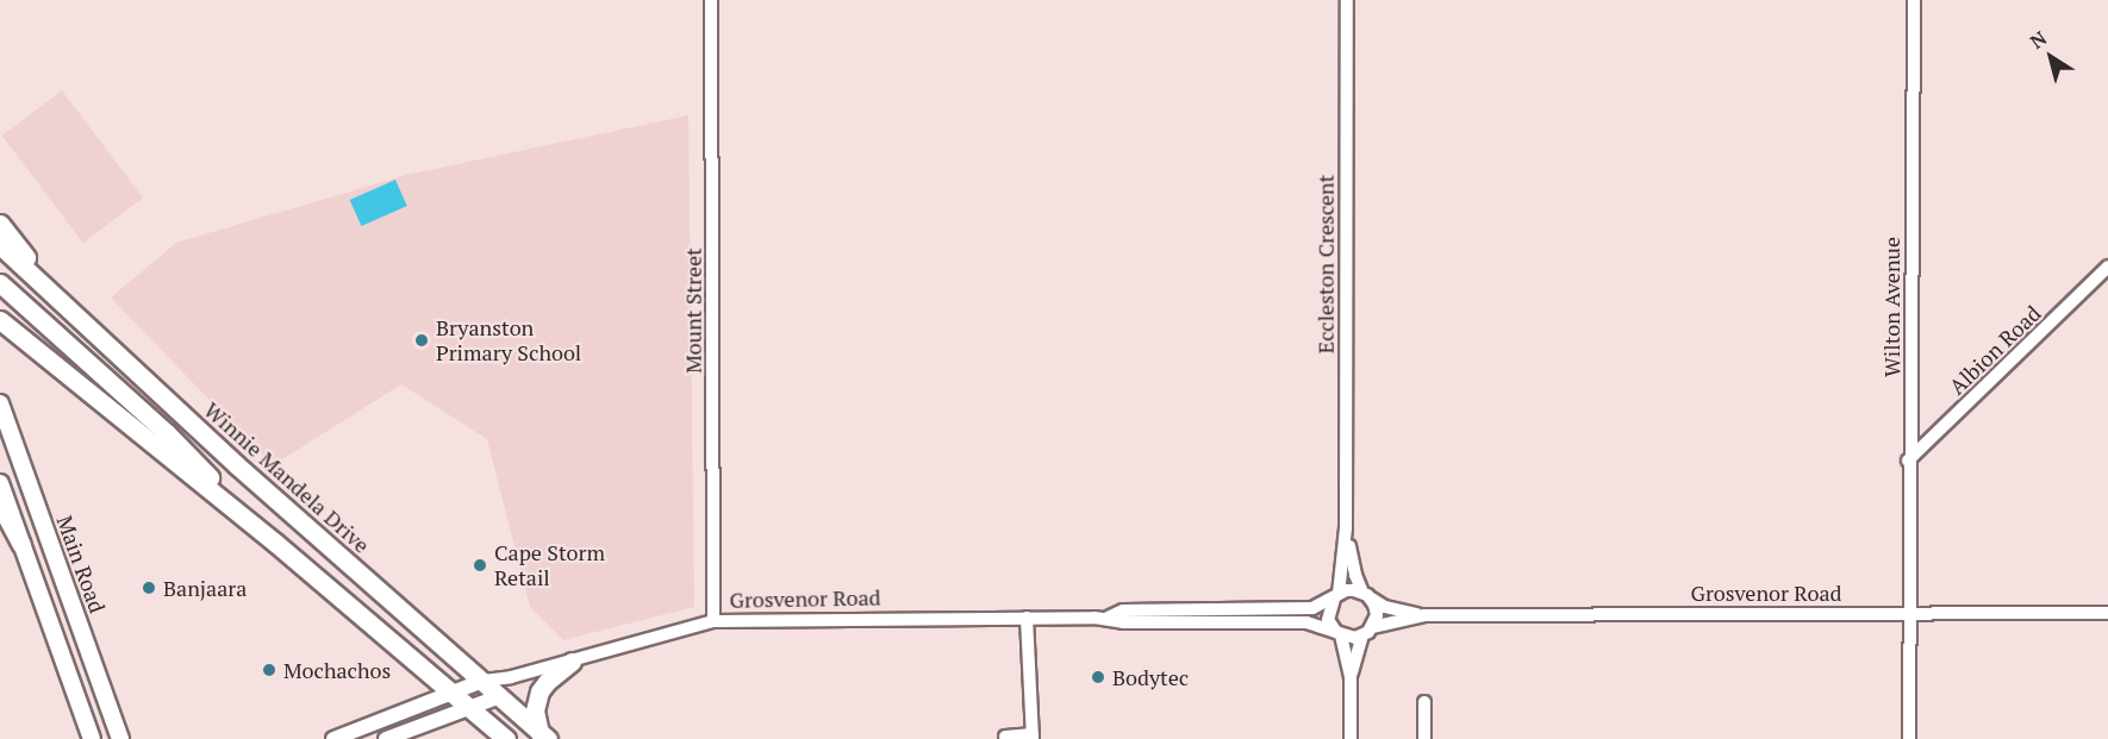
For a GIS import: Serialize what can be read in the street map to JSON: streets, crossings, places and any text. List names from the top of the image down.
{
  "streets": {
    "main road": ["Winnie Mandela Drive", "Main Road"],
    "street": [
      "Eccleston Crescent",
      "Wilton Avenue",
      "Mount Street",
      "Albion Road",
      "Grosvenor Road"
    ]
  },
  "crossings": [
    ["Eccleston Crescent", "Grosvenor Road"],
    ["Wilton Avenue", "Albion Road"],
    ["Wilton Avenue", "Grosvenor Road"],
    ["Mount Street", "Grosvenor Road"],
    ["Winnie Mandela Drive", "Grosvenor Road"]
  ],
  "places": [
    "Bryanston Primary School",
    "Cape Storm Retail",
    "Banjaara",
    "Mochachos",
    "Bodytec"
  ],
  "north": "top left"
}
